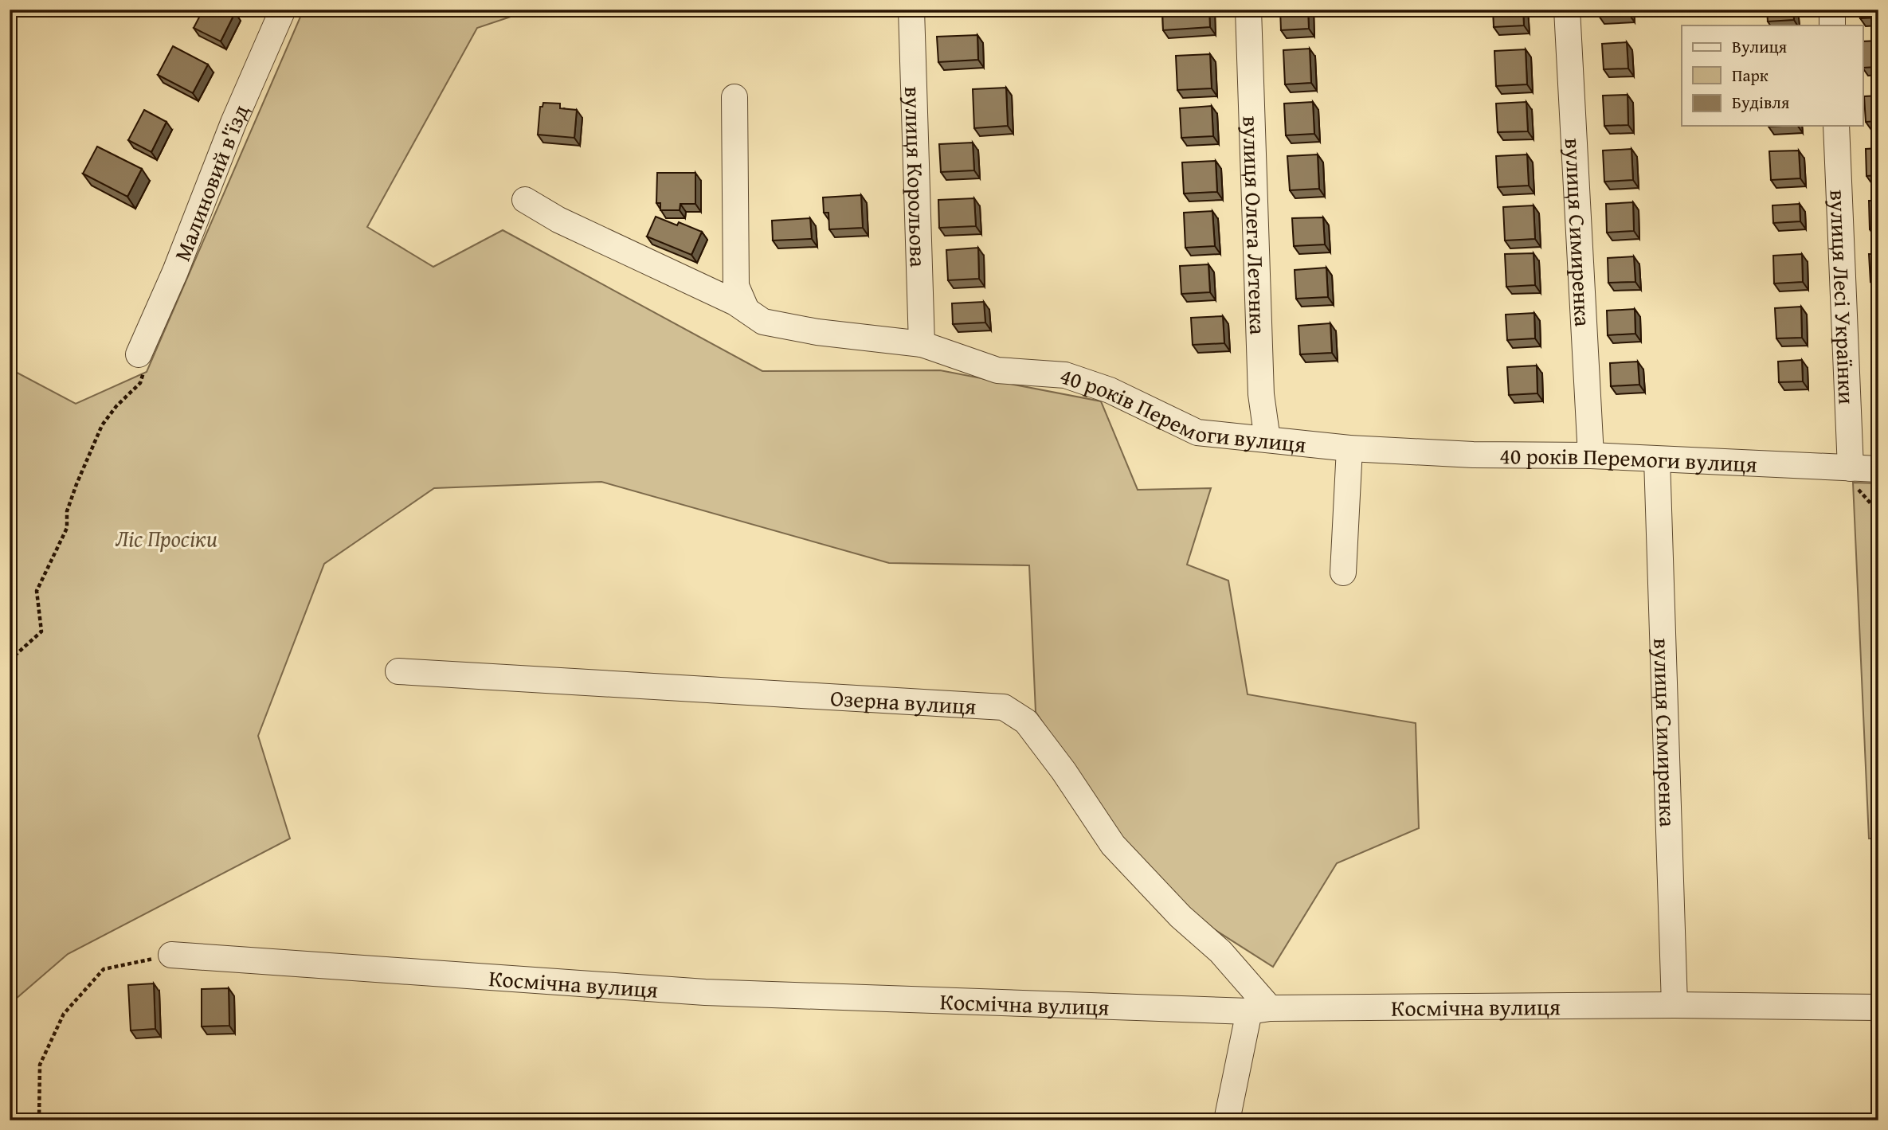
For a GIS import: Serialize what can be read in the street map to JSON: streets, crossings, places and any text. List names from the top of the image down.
{
  "streets": {
    "street": [
      "вулиця Корольова",
      "Малиновий в'їзд",
      "вулиця Олега Летенка",
      "вулиця Симиренка",
      "вулиця Лесі Українки",
      "40 років Перемоги вулиця",
      "Озерна вулиця",
      "Космічна вулиця"
    ]
  },
  "crossings": [
    ["вулиця Корольова", "40 років Перемоги вулиця"],
    ["вулиця Олега Летенка", "40 років Перемоги вулиця"],
    ["вулиця Симиренка", "40 років Перемоги вулиця"],
    ["вулиця Симиренка", "Космічна вулиця"],
    ["вулиця Лесі Українки", "40 років Перемоги вулиця"],
    ["Озерна вулиця", "Космічна вулиця"]
  ],
  "parks": ["Ліс Просіки"],
  "legend": ["Вулиця", "Парк", "Будівля"]
}
